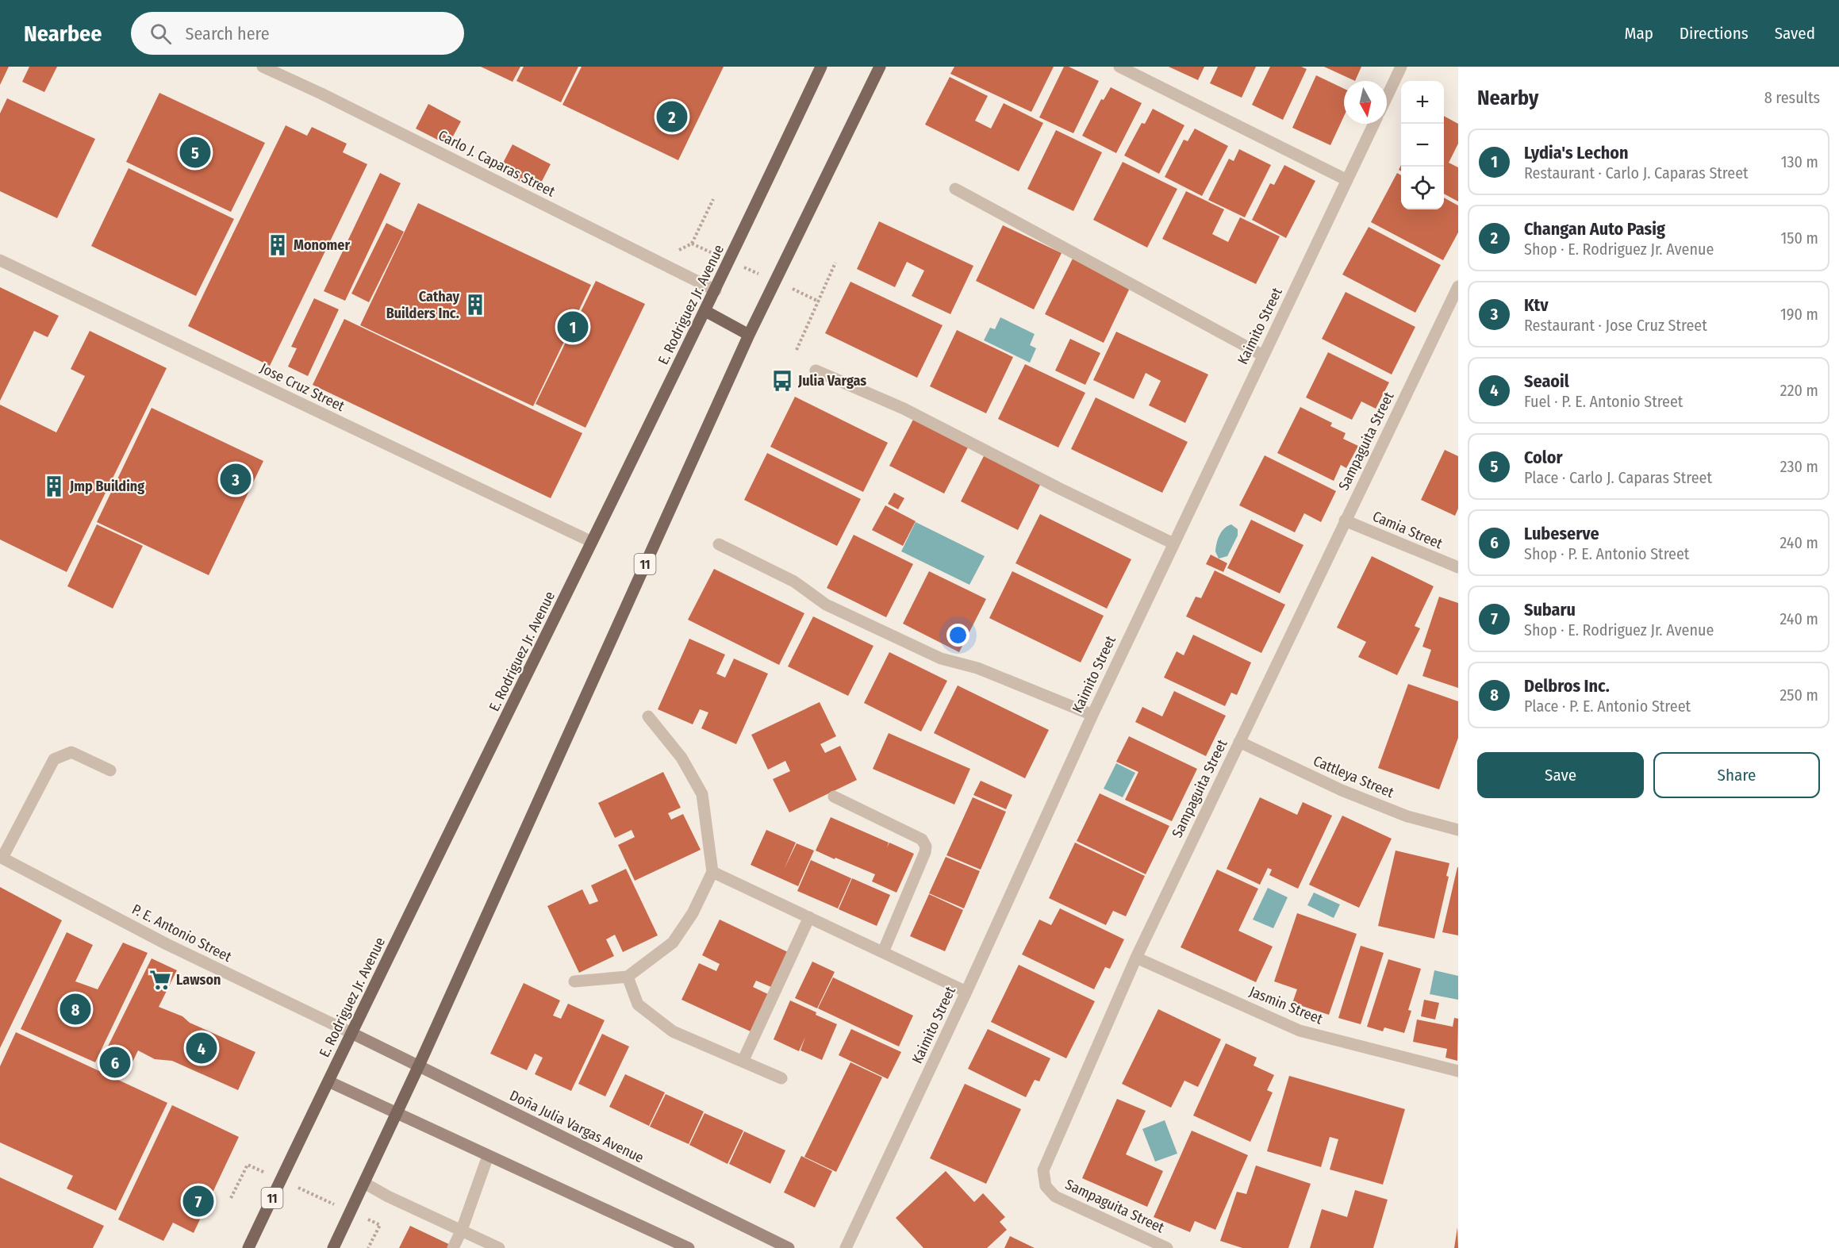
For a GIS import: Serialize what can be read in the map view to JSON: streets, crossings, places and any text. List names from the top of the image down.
{
  "streets": {
    "main road": ["E. Rodriguez Jr. Avenue", "11", "Doña Julia Vargas Avenue"],
    "street": [
      "Carlo J. Caparas Street",
      "Kaimito Street",
      "Jose Cruz Street",
      "Sampaguita Street",
      "Camia Street",
      "Cattleya Street",
      "P. E. Antonio Street",
      "Jasmin Street"
    ]
  },
  "crossings": [
    ["Carlo J. Caparas Street", "E. Rodriguez Jr. Avenue"],
    ["E. Rodriguez Jr. Avenue", "Jose Cruz Street"],
    ["E. Rodriguez Jr. Avenue", "P. E. Antonio Street"],
    ["E. Rodriguez Jr. Avenue", "Doña Julia Vargas Avenue"],
    ["Sampaguita Street", "Camia Street"],
    ["Sampaguita Street", "Cattleya Street"],
    ["Sampaguita Street", "Jasmin Street"],
    ["11", "Doña Julia Vargas Avenue"],
    ["P. E. Antonio Street", "Doña Julia Vargas Avenue"]
  ],
  "places": {
    "building": ["Monomer", "Cathay Builders Inc.", "Jmp Building"],
    "bus stop": ["Julia Vargas"],
    "supermarket": ["Lawson"]
  },
  "north": "bottom",
  "page": {
    "header": "Nearbee",
    "search": "Search here",
    "nav": ["Map", "Directions", "Saved"],
    "heading": ["Nearby", "8 results"],
    "map_buttons": ["+", "−"],
    "pins": [
      "2",
      "5",
      "1",
      "3",
      "8",
      "4",
      "6",
      "7"
    ],
    "list": [
      {
        "mark": "1",
        "name": "Lydia's Lechon",
        "note": "Restaurant · Carlo J. Caparas Street",
        "value": "130 m"
      },
      {
        "mark": "2",
        "name": "Changan Auto Pasig",
        "note": "Shop · E. Rodriguez Jr. Avenue",
        "value": "150 m"
      },
      {
        "mark": "3",
        "name": "Ktv",
        "note": "Restaurant · Jose Cruz Street",
        "value": "190 m"
      },
      {
        "mark": "4",
        "name": "Seaoil",
        "note": "Fuel · P. E. Antonio Street",
        "value": "220 m"
      },
      {
        "mark": "5",
        "name": "Color",
        "note": "Place · Carlo J. Caparas Street",
        "value": "230 m"
      },
      {
        "mark": "6",
        "name": "Lubeserve",
        "note": "Shop · P. E. Antonio Street",
        "value": "240 m"
      },
      {
        "mark": "7",
        "name": "Subaru",
        "note": "Shop · E. Rodriguez Jr. Avenue",
        "value": "240 m"
      },
      {
        "mark": "8",
        "name": "Delbros Inc.",
        "note": "Place · P. E. Antonio Street",
        "value": "250 m"
      }
    ],
    "buttons": ["Save", "Share"]
  }
}
